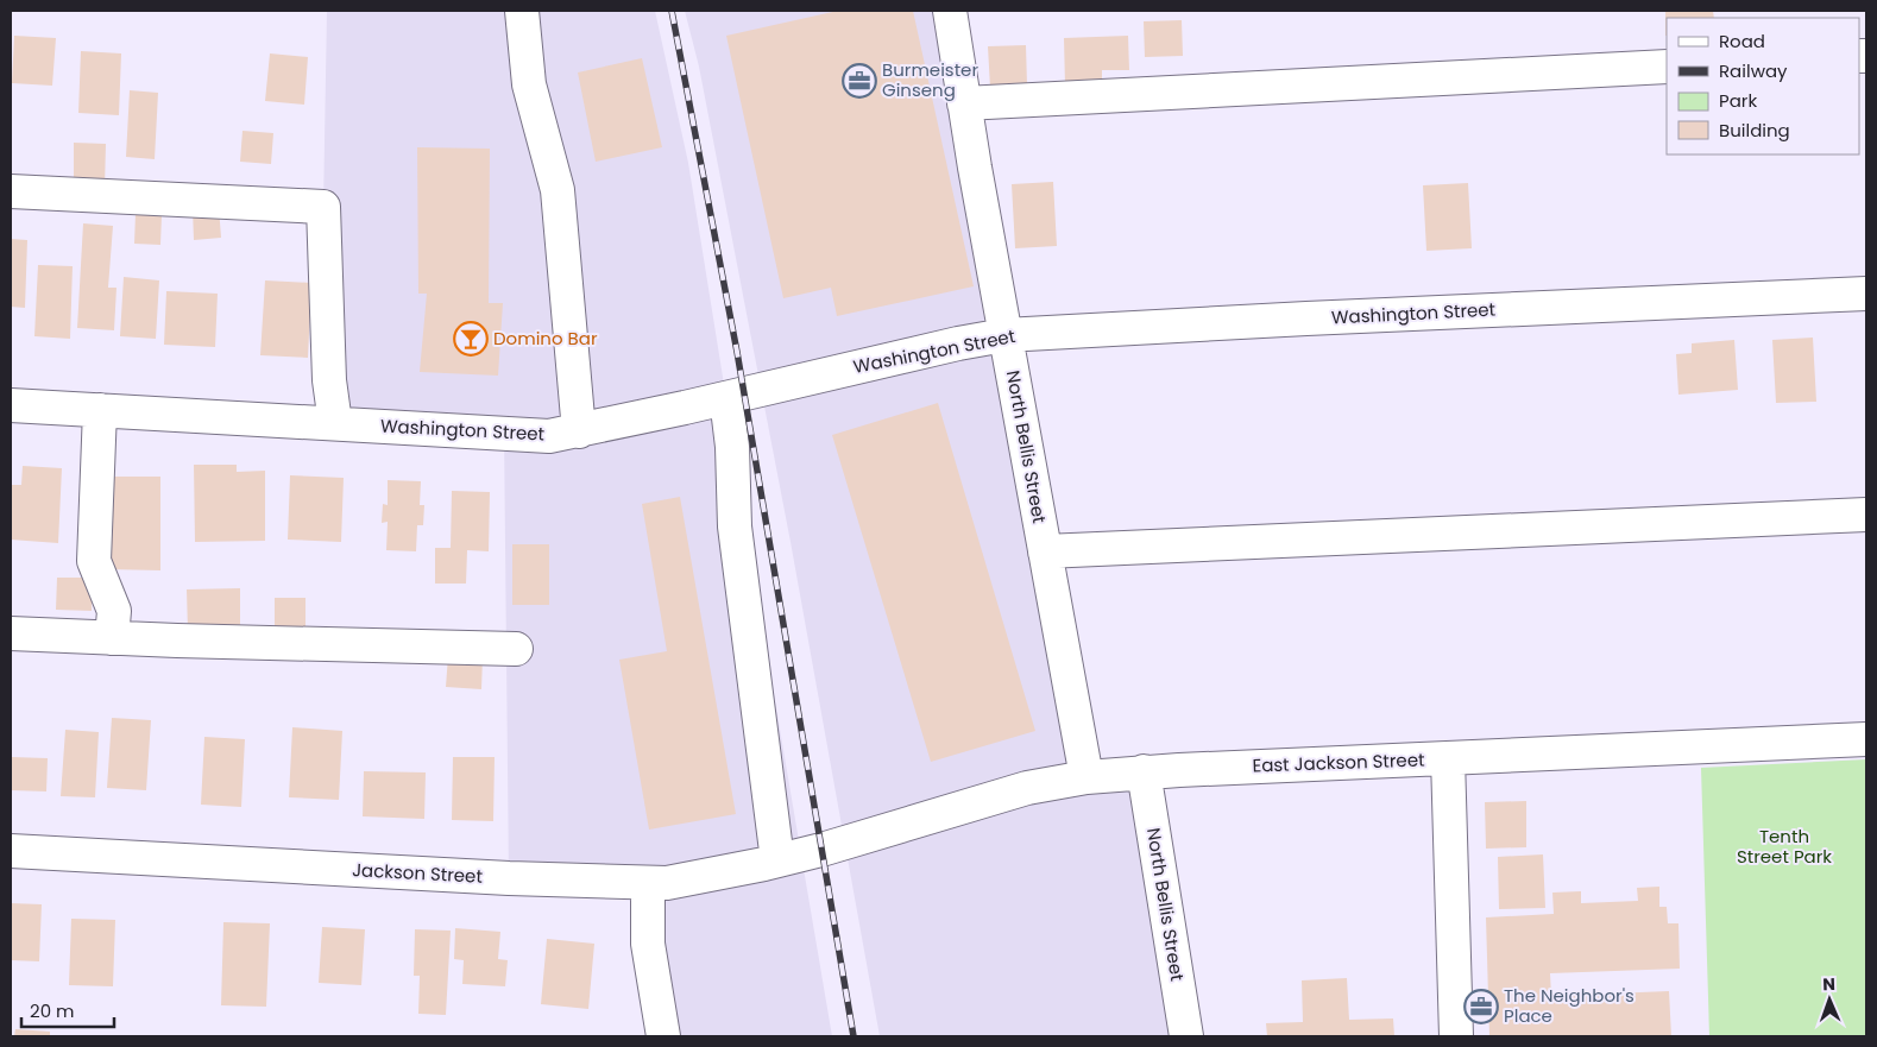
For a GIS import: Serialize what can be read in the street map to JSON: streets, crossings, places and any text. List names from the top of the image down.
{
  "streets": {
    "street": [
      "Washington Street",
      "North Bellis Street",
      "East Jackson Street",
      "Jackson Street"
    ]
  },
  "crossings": [
    ["Washington Street", "North Bellis Street"],
    ["North Bellis Street", "East Jackson Street"],
    ["East Jackson Street", "Jackson Street"]
  ],
  "parks": ["Tenth Street Park"],
  "places": {
    "office": ["Burmeister Ginseng", "The Neighbor's Place"],
    "bar": ["Domino Bar"]
  },
  "legend": [
    "Road",
    "Railway",
    "Park",
    "Building"
  ],
  "scale_bar": "20 m",
  "north": "top"
}
